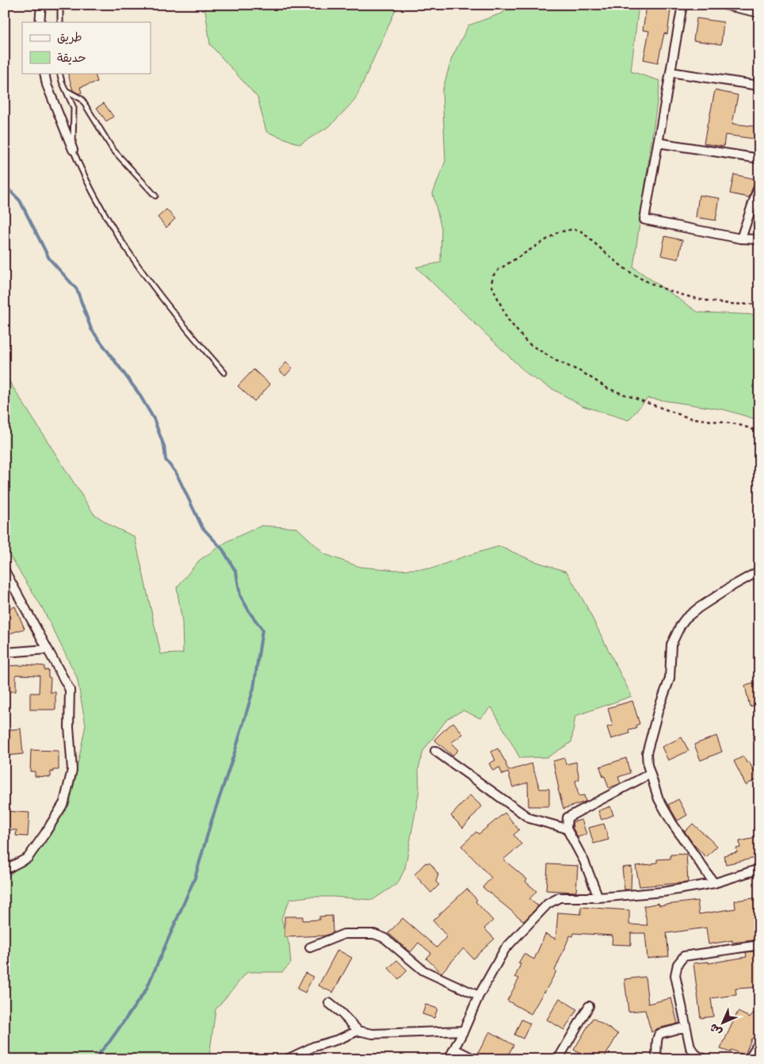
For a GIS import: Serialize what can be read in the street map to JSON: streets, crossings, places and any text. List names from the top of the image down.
{
  "legend": ["طريق", "حديقة"],
  "north": "bottom left"
}
